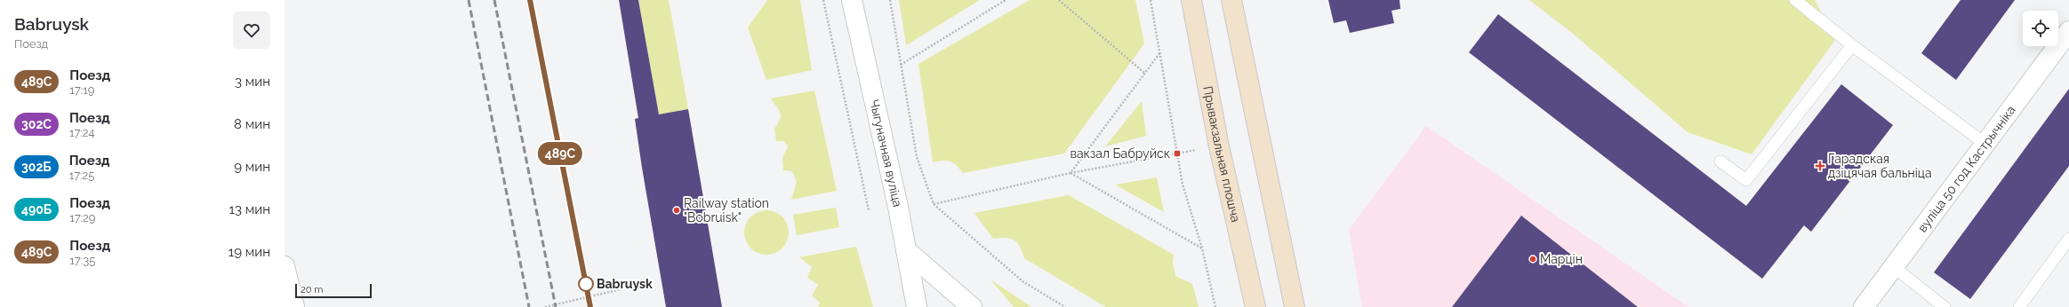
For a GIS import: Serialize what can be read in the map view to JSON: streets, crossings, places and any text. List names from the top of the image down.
{
  "streets": {
    "main road": ["Прывакзальная плошча"],
    "street": ["Чыгуначная вуліца", "вуліца 50 год Кастрычніка"]
  },
  "places": {
    "transit": ["вакзал Бабруйск"],
    "health": ["Гарадская дзіцячая бальніца"],
    "other": ["Railway station \"Bobruisk\"", "Марцін", "Babruysk"]
  },
  "scale_bar": "20 m",
  "page": {
    "heading": ["Babruysk", "Поезд"],
    "on_map": "489С",
    "list": [
      {
        "mark": "489С",
        "name": "Поезд",
        "note": "17:19",
        "value": "3 мин"
      },
      {
        "mark": "302С",
        "name": "Поезд",
        "note": "17:24",
        "value": "8 мин"
      },
      {
        "mark": "302Б",
        "name": "Поезд",
        "note": "17:25",
        "value": "9 мин"
      },
      {
        "mark": "490Б",
        "name": "Поезд",
        "note": "17:29",
        "value": "13 мин"
      },
      {
        "mark": "489С",
        "name": "Поезд",
        "note": "17:35",
        "value": "19 мин"
      }
    ],
    "scale": "20 m"
  }
}
